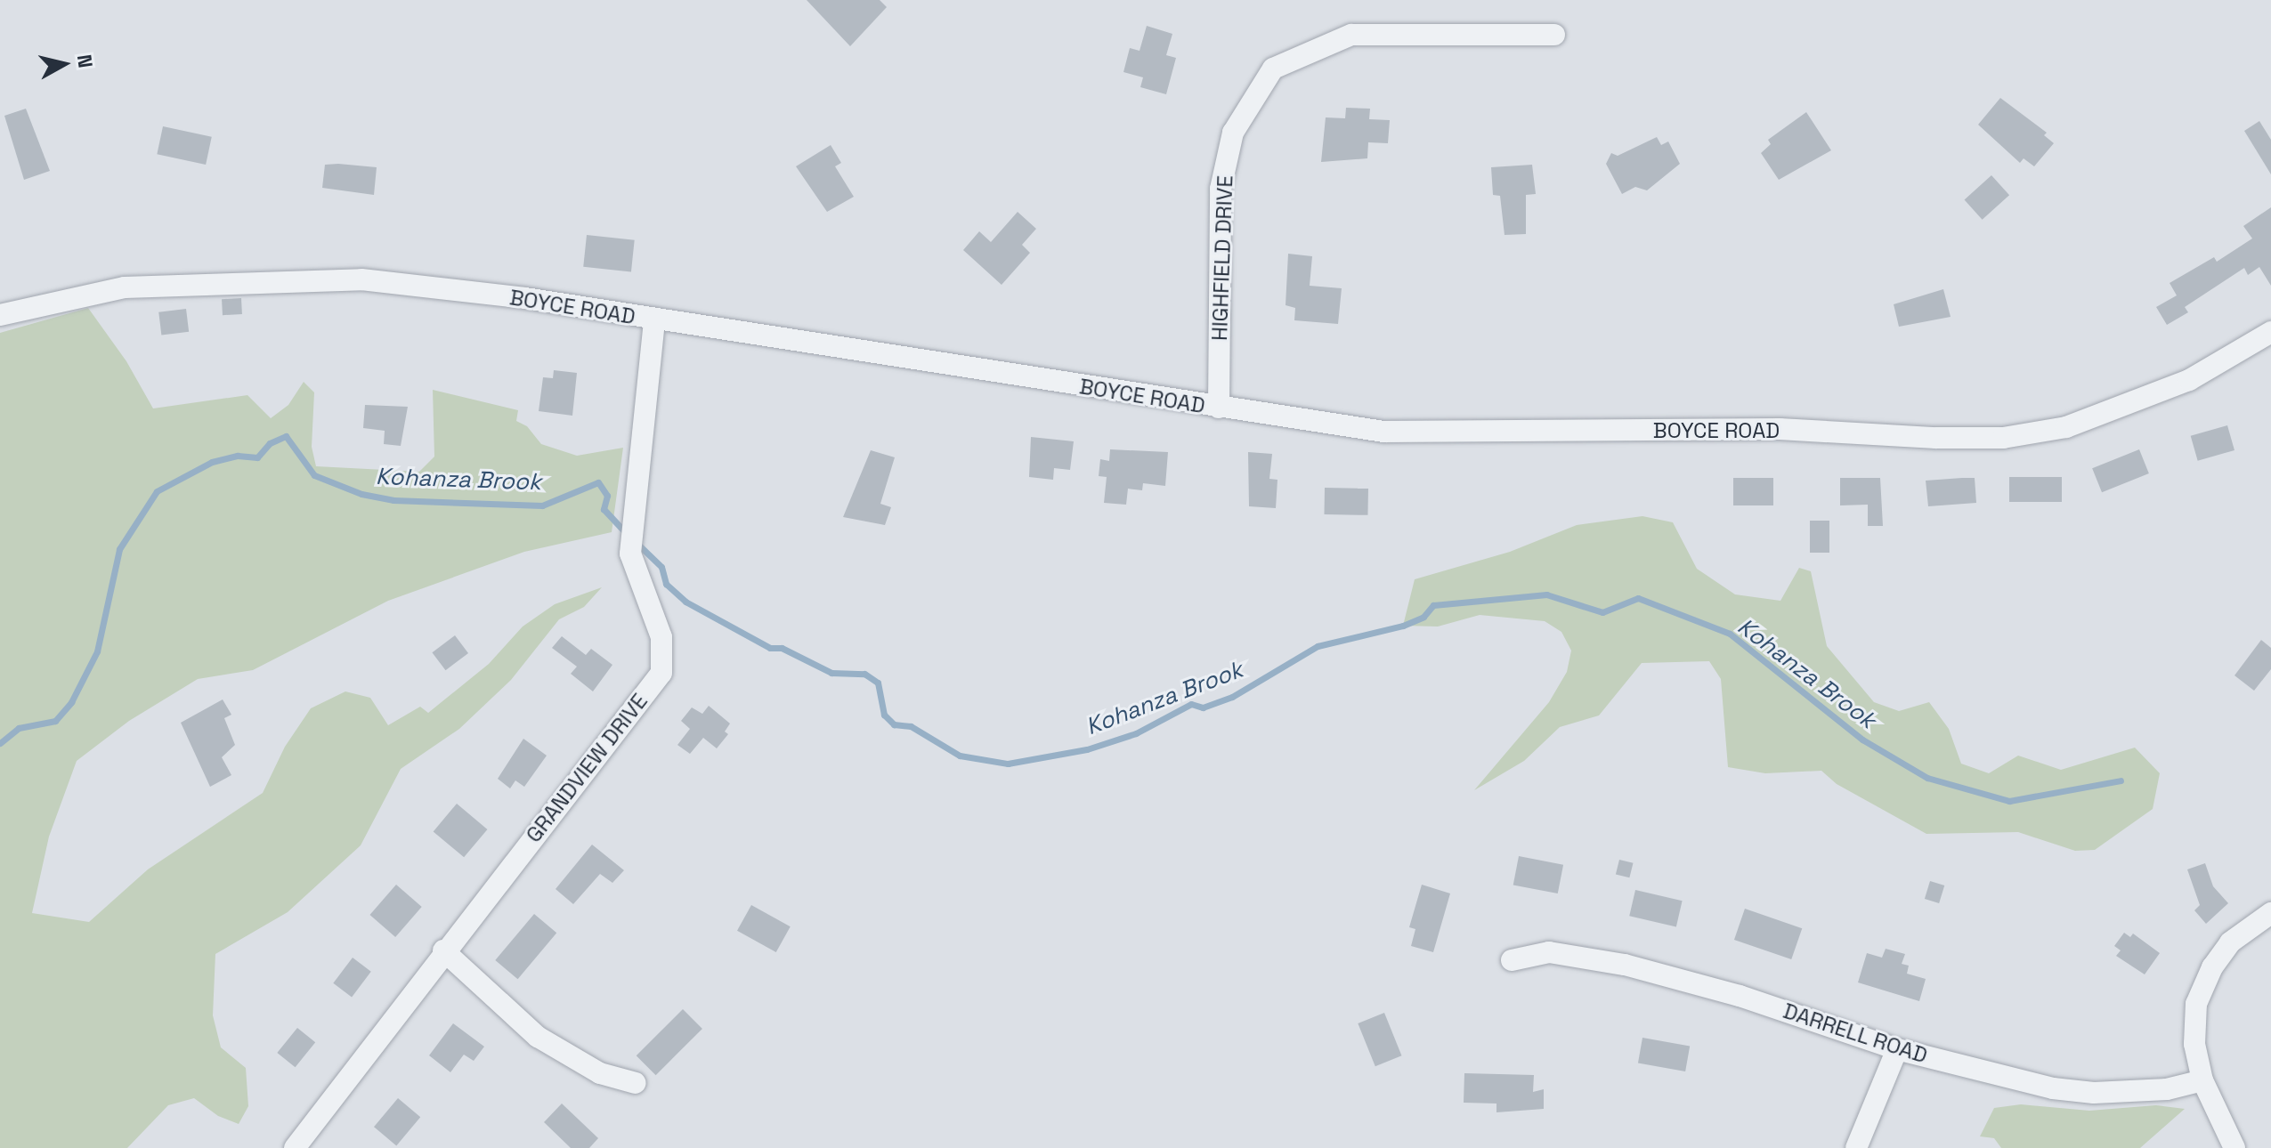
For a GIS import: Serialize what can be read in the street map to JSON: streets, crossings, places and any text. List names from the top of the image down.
{
  "streets": {
    "street": [
      "HIGHFIELD DRIVE",
      "BOYCE ROAD",
      "GRANDVIEW DRIVE",
      "DARRELL ROAD"
    ]
  },
  "crossings": [
    ["HIGHFIELD DRIVE", "BOYCE ROAD"],
    ["BOYCE ROAD", "GRANDVIEW DRIVE"]
  ],
  "water": ["Kohanza Brook"],
  "north": "right"
}
